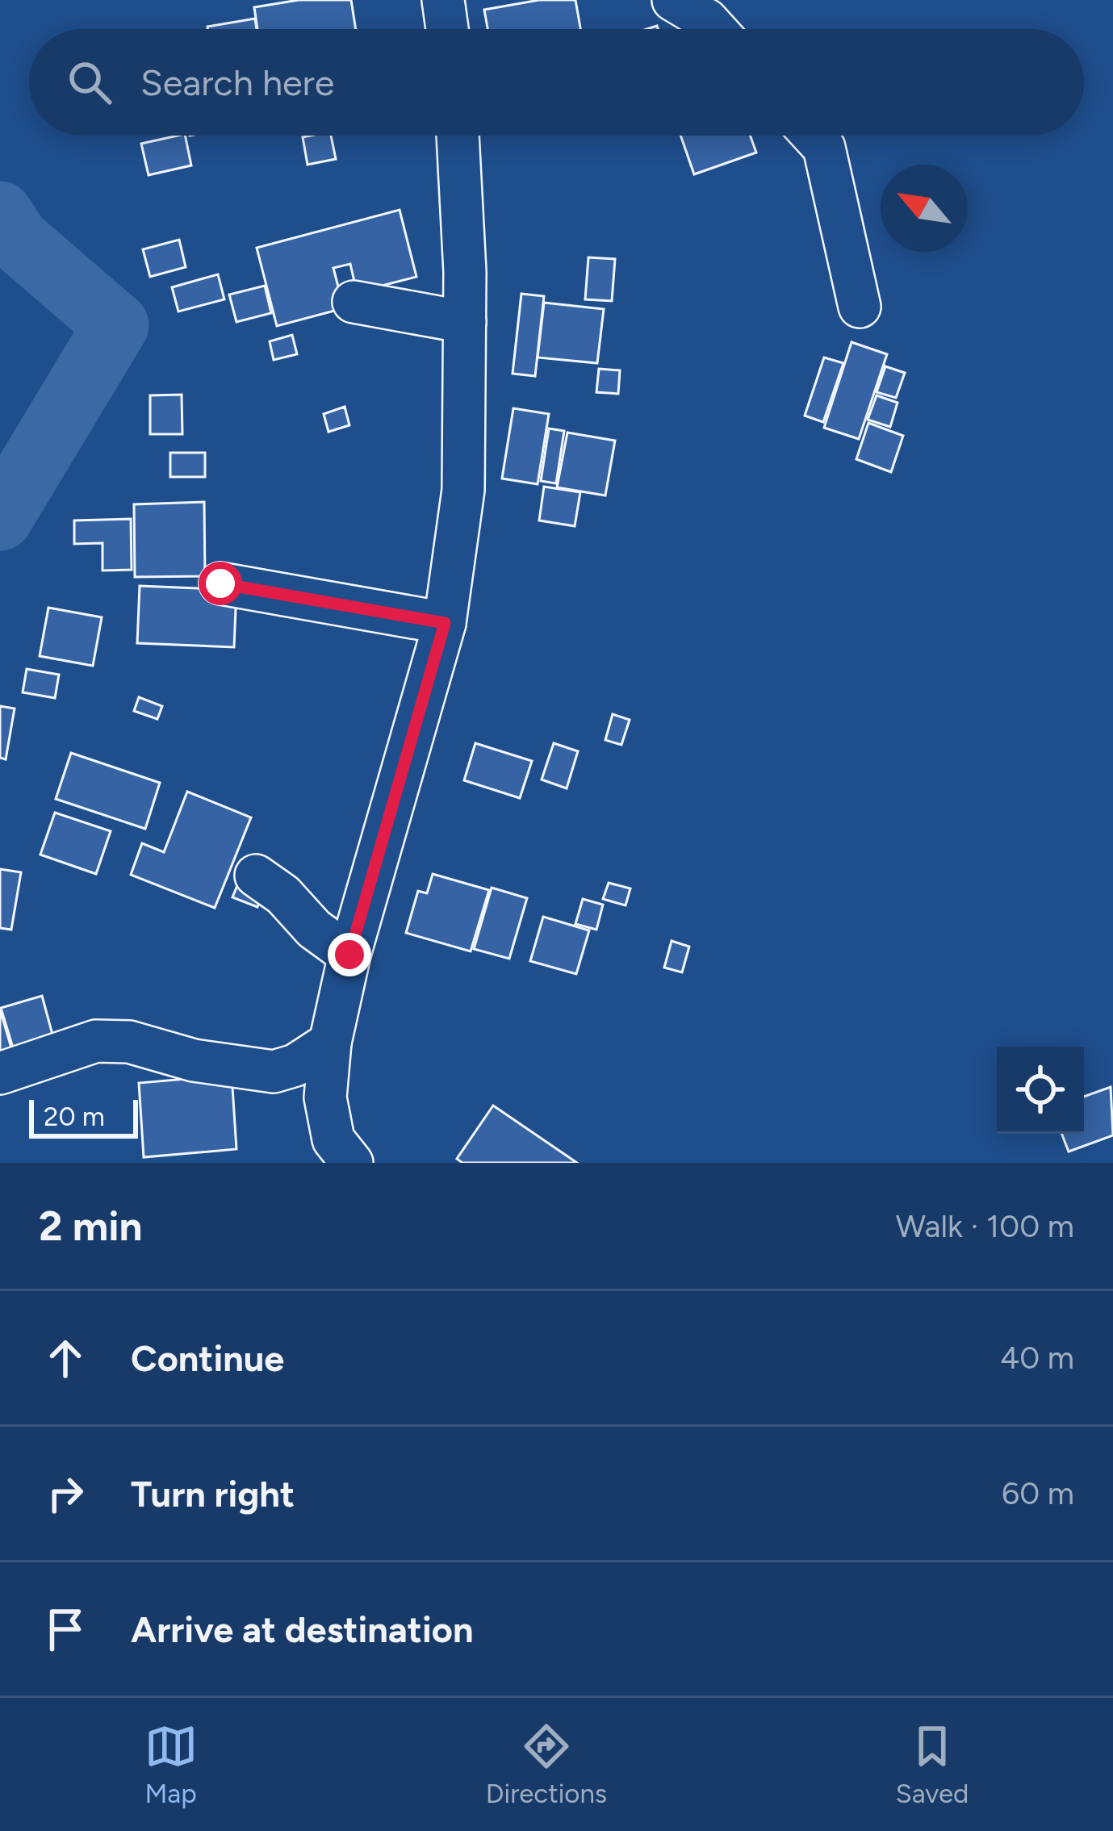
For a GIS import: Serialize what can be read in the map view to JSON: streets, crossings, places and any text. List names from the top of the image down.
{
  "scale_bar": "20 m",
  "north": "top left",
  "page": {
    "search": "Search here",
    "scale": "20 m",
    "heading": ["2 min", "Walk · 100 m"],
    "list": [
      ["Continue", "40 m"],
      ["Turn right", "60 m"],
      "Arrive at destination"
    ],
    "nav": ["Map", "Directions", "Saved"]
  }
}
